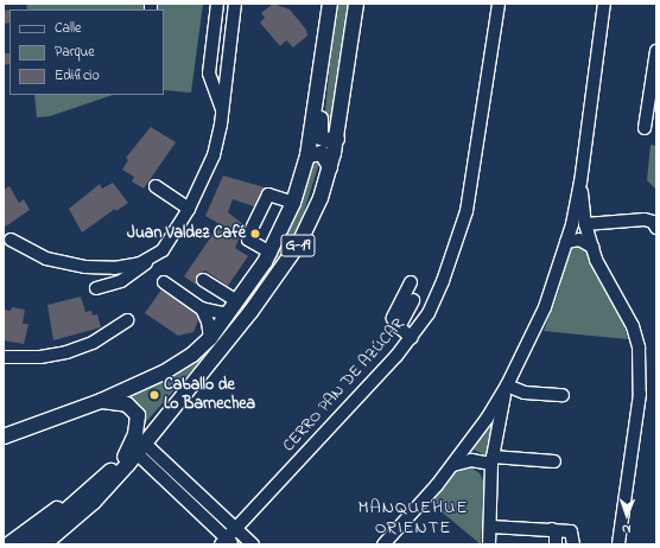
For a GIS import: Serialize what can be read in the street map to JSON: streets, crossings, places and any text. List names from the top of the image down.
{
  "streets": {
    "main road": ["G-19"],
    "street": ["CERRO PAN DE AZÚCAR"]
  },
  "districts": ["MANQUEHUE ORIENTE"],
  "places": ["Juan Valdez Café", "Caballo de Lo Barnechea"],
  "legend": ["Calle", "Parque", "Edificio"],
  "north": "bottom"
}
